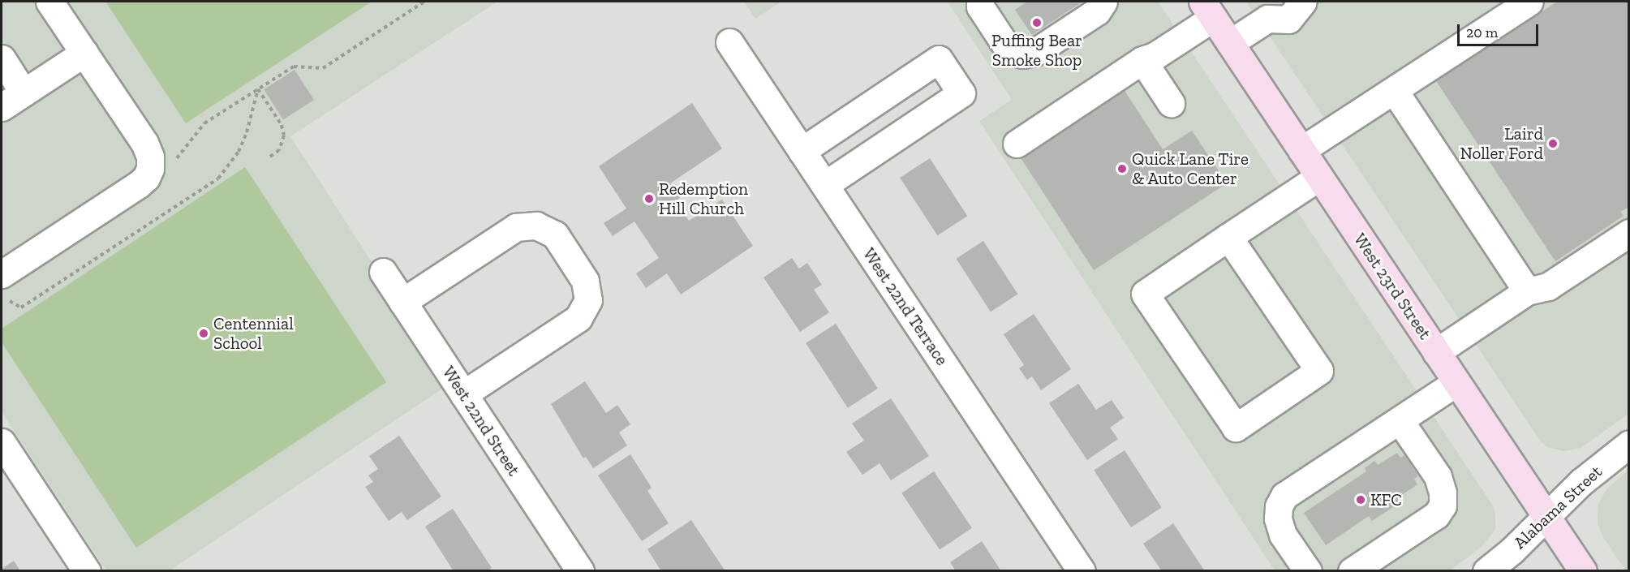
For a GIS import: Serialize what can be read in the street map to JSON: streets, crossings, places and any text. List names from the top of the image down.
{
  "streets": {
    "main road": ["West 23rd Street"],
    "street": ["West 22nd Terrace", "West 22nd Street", "Alabama Street"]
  },
  "crossings": [
    ["West 23rd Street", "Alabama Street"]
  ],
  "places": [
    "Puffing Bear Smoke Shop",
    "Laird Noller Ford",
    "Quick Lane Tire & Auto Center",
    "Redemption Hill Church",
    "Centennial School",
    "KFC"
  ],
  "scale_bar": "20 m"
}
